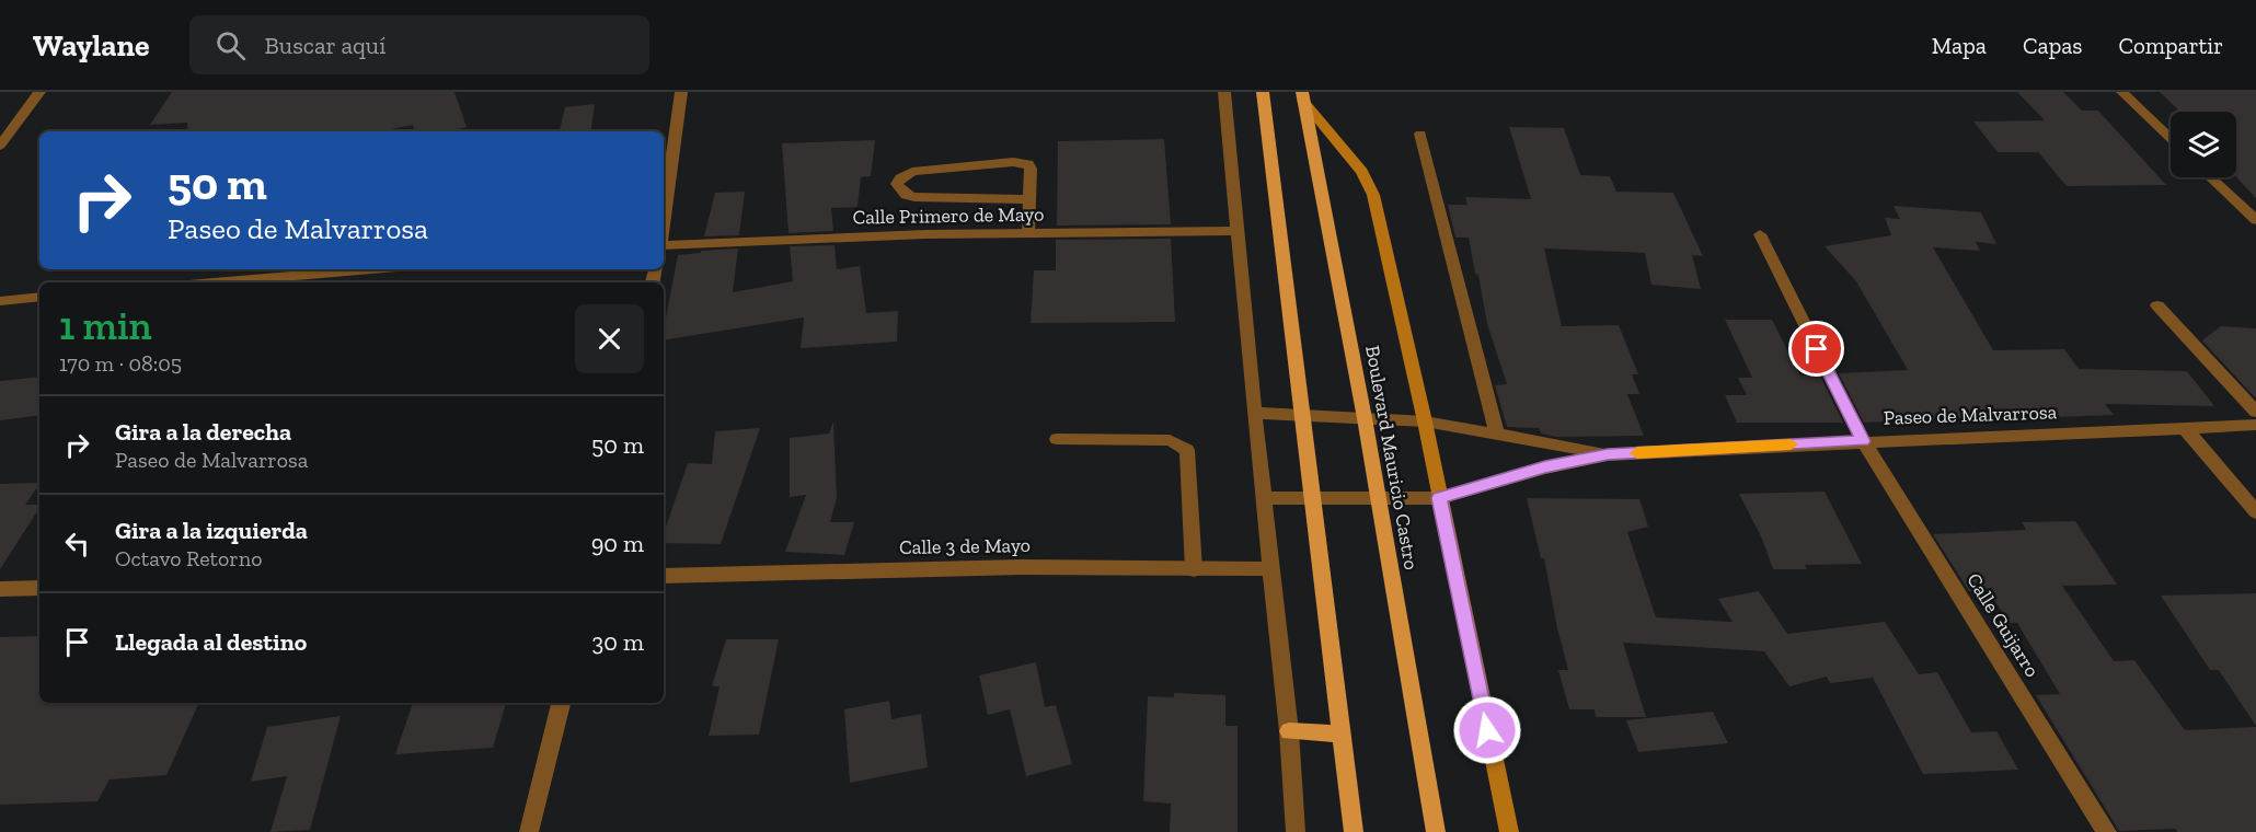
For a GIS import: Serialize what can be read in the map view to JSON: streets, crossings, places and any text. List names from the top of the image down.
{
  "streets": {
    "main road": ["Boulevard Mauricio Castro"],
    "street": [
      "Calle Primero de Mayo",
      "Paseo de Malvarrosa",
      "Calle 3 de Mayo",
      "Calle Guijarro"
    ]
  },
  "crossings": [
    ["Paseo de Malvarrosa", "Boulevard Mauricio Castro"],
    ["Paseo de Malvarrosa", "Calle Guijarro"]
  ],
  "page": {
    "header": "Waylane",
    "search": "Buscar aquí",
    "nav": ["Mapa", "Capas", "Compartir"],
    "turn": ["50 m", "Paseo de Malvarrosa"],
    "heading": ["1 min", "170 m · 08:05"],
    "list": [
      {
        "name": "Gira a la derecha",
        "note": "Paseo de Malvarrosa",
        "value": "50 m"
      },
      {
        "name": "Gira a la izquierda",
        "note": "Octavo Retorno",
        "value": "90 m"
      },
      {
        "name": "Llegada al destino",
        "value": "30 m"
      }
    ]
  }
}
